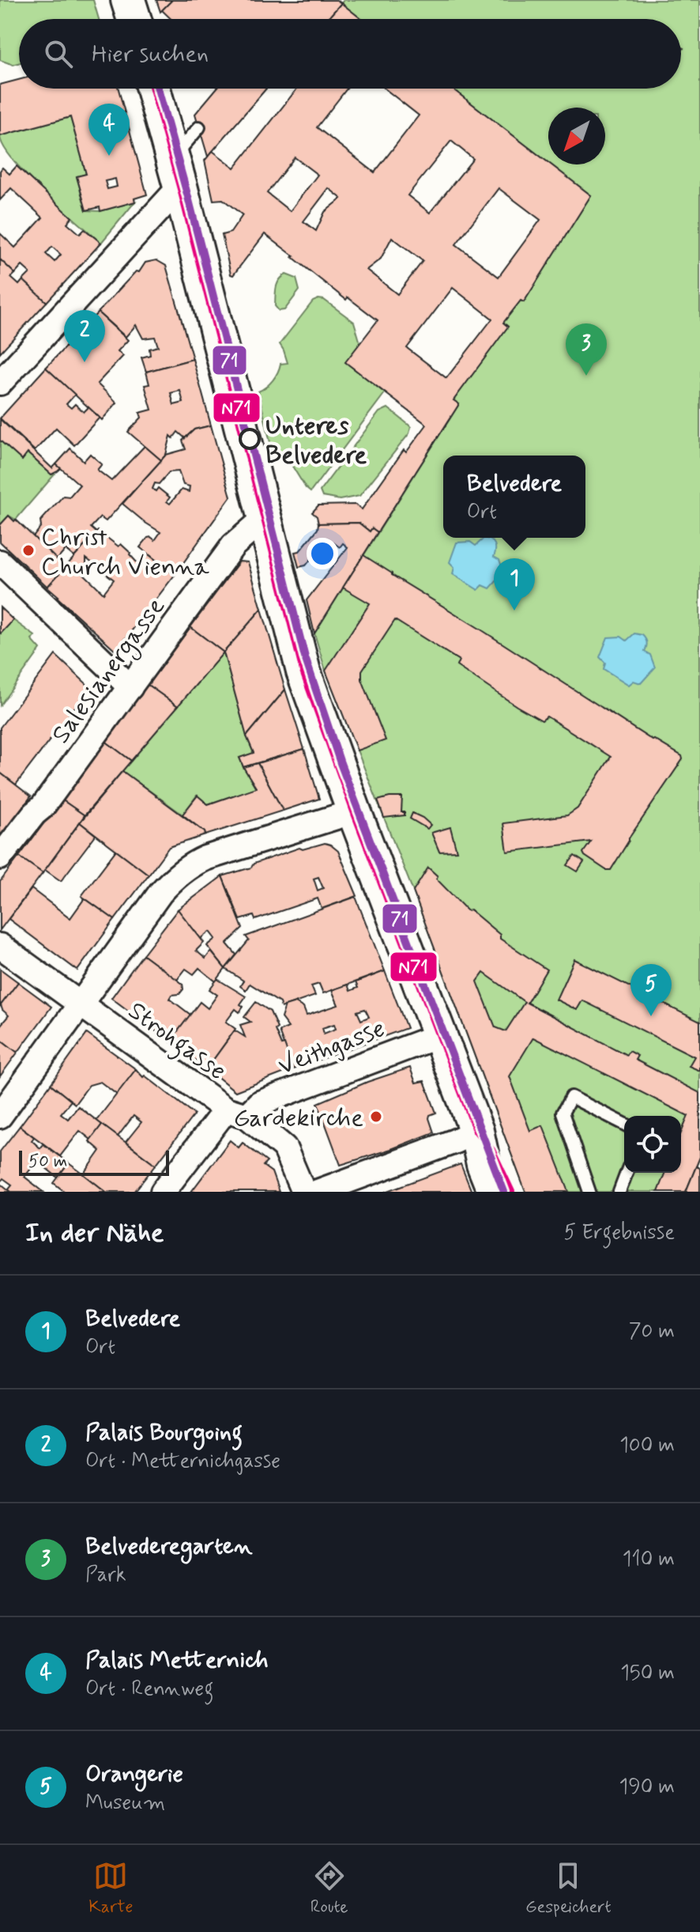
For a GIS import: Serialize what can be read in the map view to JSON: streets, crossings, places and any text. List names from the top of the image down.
{
  "streets": {
    "street": ["Salesianergasse", "Strohgasse", "Veithgasse"]
  },
  "crossings": [
    ["Strohgasse", "Veithgasse"]
  ],
  "places": ["Unteres Belvedere", "Christ Church Vienna", "Gardekirche"],
  "lines": ["transit line 71", "transit line N71"],
  "scale_bar": "50 m",
  "north": "bottom left",
  "page": {
    "search": "Hier suchen",
    "pins": [
      "4",
      "2",
      "3",
      "1",
      "5"
    ],
    "popup": ["Belvedere", "Ort"],
    "scale": "50 m",
    "heading": ["In der Nähe", "5 Ergebnisse"],
    "list": [
      {
        "mark": "1",
        "name": "Belvedere",
        "note": "Ort",
        "value": "70 m"
      },
      {
        "mark": "2",
        "name": "Palais Bourgoing",
        "note": "Ort · Metternichgasse",
        "value": "100 m"
      },
      {
        "mark": "3",
        "name": "Belvederegarten",
        "note": "Park",
        "value": "110 m"
      },
      {
        "mark": "4",
        "name": "Palais Metternich",
        "note": "Ort · Rennweg",
        "value": "150 m"
      },
      {
        "mark": "5",
        "name": "Orangerie",
        "note": "Museum",
        "value": "190 m"
      }
    ],
    "nav": ["Karte", "Route", "Gespeichert"]
  }
}
